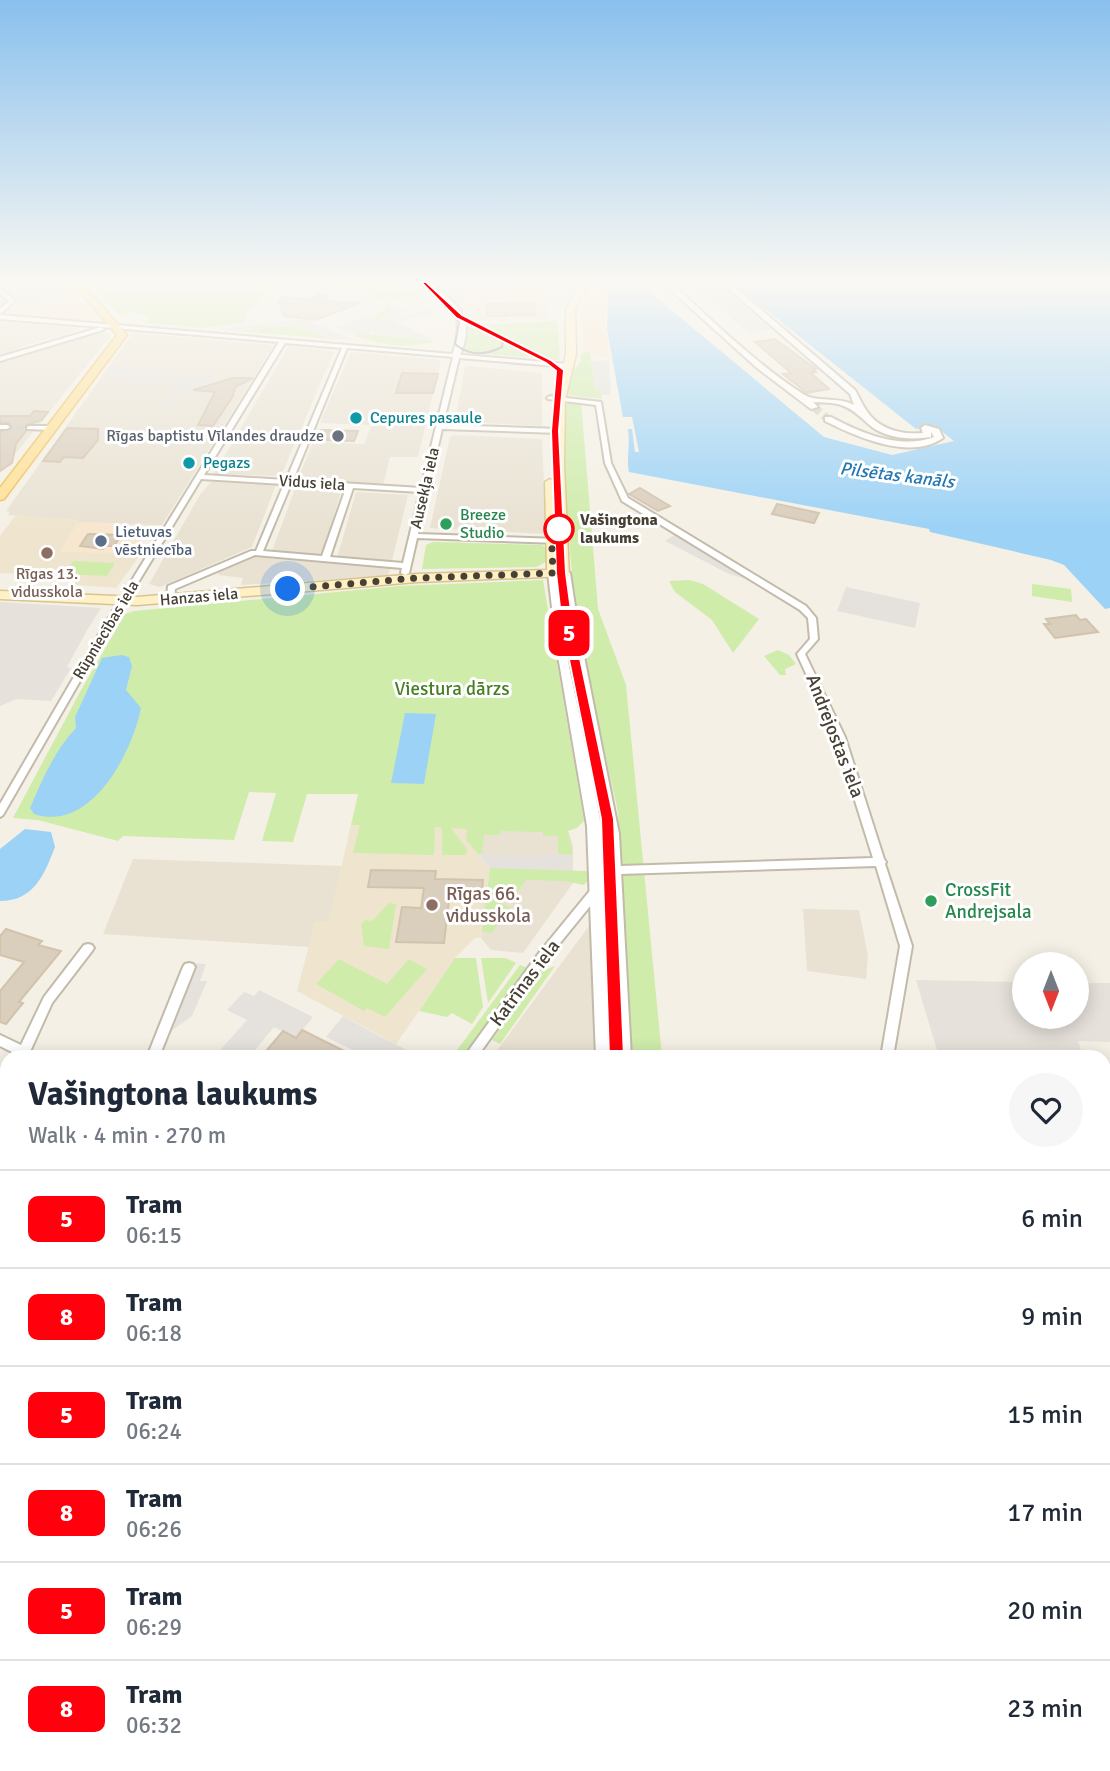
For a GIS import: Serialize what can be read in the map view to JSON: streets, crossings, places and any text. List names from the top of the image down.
{
  "streets": {
    "main road": ["Hanzas iela"],
    "street": [
      "Vidus iela",
      "Ausekļa iela",
      "Rūpniecības iela",
      "Andrejostas iela",
      "Katrīnas iela"
    ]
  },
  "crossings": [
    ["Vidus iela", "Ausekļa iela"],
    ["Vidus iela", "Rūpniecības iela"],
    ["Ausekļa iela", "Hanzas iela"],
    ["Hanzas iela", "Rūpniecības iela"]
  ],
  "water": ["Pilsētas kanāls"],
  "parks": ["Viestura dārzs"],
  "places": [
    "Cepures pasaule",
    "Rīgas baptistu Vīlandes draudze",
    "Pegazs",
    "Breeze Studio",
    "Vašingtona laukums",
    "Lietuvas vēstniecība",
    "Rīgas 13. vidusskola",
    "CrossFit Andrejsala",
    "Rīgas 66. vidusskola"
  ],
  "lines": ["tram line 5"],
  "north": "bottom",
  "page": {
    "on_map": "5",
    "heading": ["Vašingtona laukums", "Walk · 4 min · 270 m"],
    "list": [
      {
        "mark": "5",
        "name": "Tram",
        "note": "06:15",
        "value": "6 min"
      },
      {
        "mark": "8",
        "name": "Tram",
        "note": "06:18",
        "value": "9 min"
      },
      {
        "mark": "5",
        "name": "Tram",
        "note": "06:24",
        "value": "15 min"
      },
      {
        "mark": "8",
        "name": "Tram",
        "note": "06:26",
        "value": "17 min"
      },
      {
        "mark": "5",
        "name": "Tram",
        "note": "06:29",
        "value": "20 min"
      },
      {
        "mark": "8",
        "name": "Tram",
        "note": "06:32",
        "value": "23 min"
      }
    ]
  }
}
